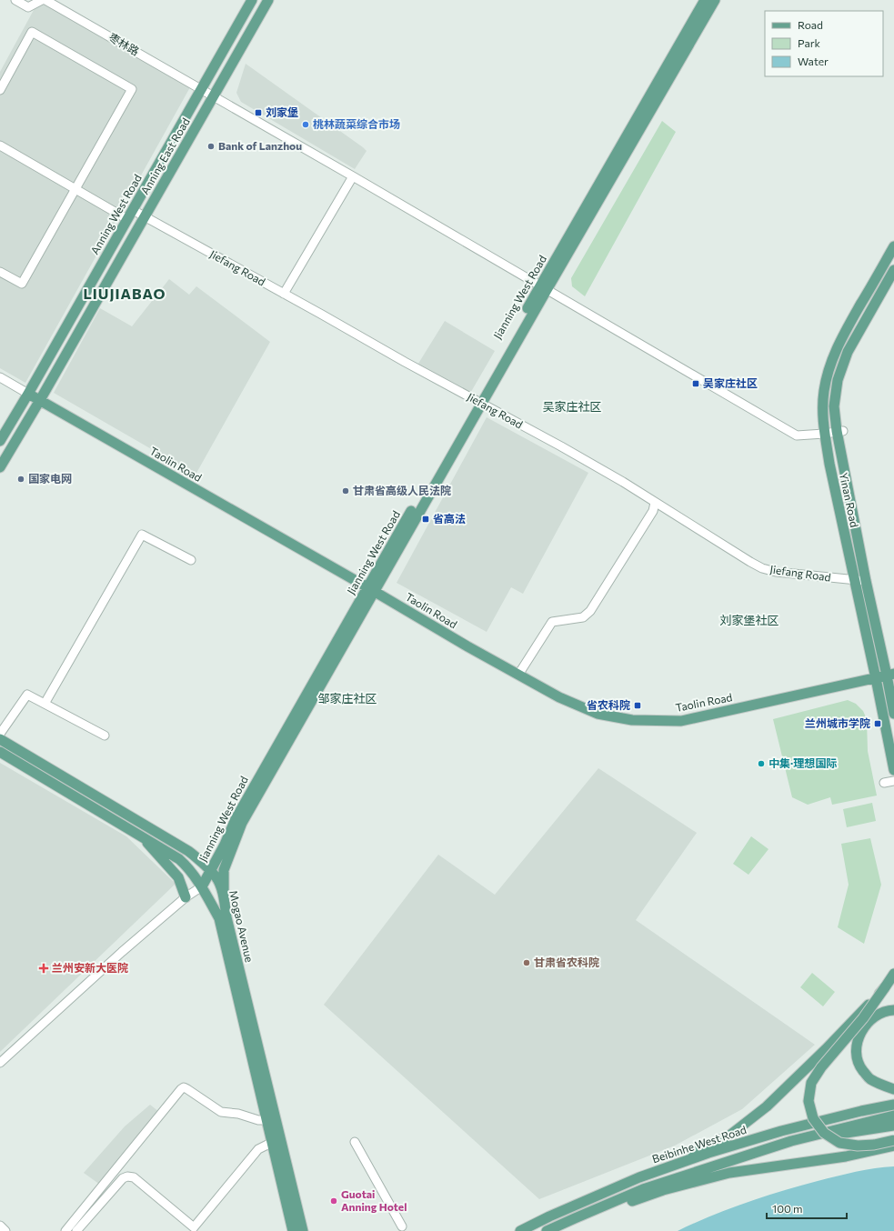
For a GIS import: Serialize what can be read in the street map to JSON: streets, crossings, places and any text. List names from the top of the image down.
{
  "streets": {
    "main road": [
      "Anning East Road",
      "Anning West Road",
      "Jianning West Road",
      "Taolin Road",
      "Yinan Road",
      "Mogao Avenue",
      "Beibinhe West Road"
    ],
    "street": ["枣林路", "Jiefang Road"]
  },
  "crossings": [
    ["枣林路", "Anning East Road"],
    ["枣林路", "Anning West Road"],
    ["枣林路", "Jianning West Road"],
    ["枣林路", "Yinan Road"],
    ["Anning East Road", "Jiefang Road"],
    ["Anning East Road", "Taolin Road"],
    ["Anning West Road", "Jiefang Road"],
    ["Anning West Road", "Taolin Road"],
    ["Jiefang Road", "Jianning West Road"],
    ["Jiefang Road", "Yinan Road"],
    ["Jianning West Road", "Taolin Road"],
    ["Jianning West Road", "Mogao Avenue"],
    ["Taolin Road", "Yinan Road"]
  ],
  "districts": [
    "LIUJIABAO",
    "吴家庄社区",
    "刘家堡社区",
    "邹家庄社区"
  ],
  "places": {
    "transit": [
      "刘家堡",
      "吴家庄社区",
      "省高法",
      "省农科院",
      "兰州城市学院"
    ],
    "other": [
      "桃林蔬菜综合市场",
      "Bank of Lanzhou",
      "国家电网",
      "甘肃省高级人民法院",
      "中集·理想国际",
      "甘肃省农科院",
      "Guotai Anning Hotel"
    ],
    "health": ["兰州安新大医院"]
  },
  "legend": ["Road", "Park", "Water"],
  "scale_bar": "100 m"
}
